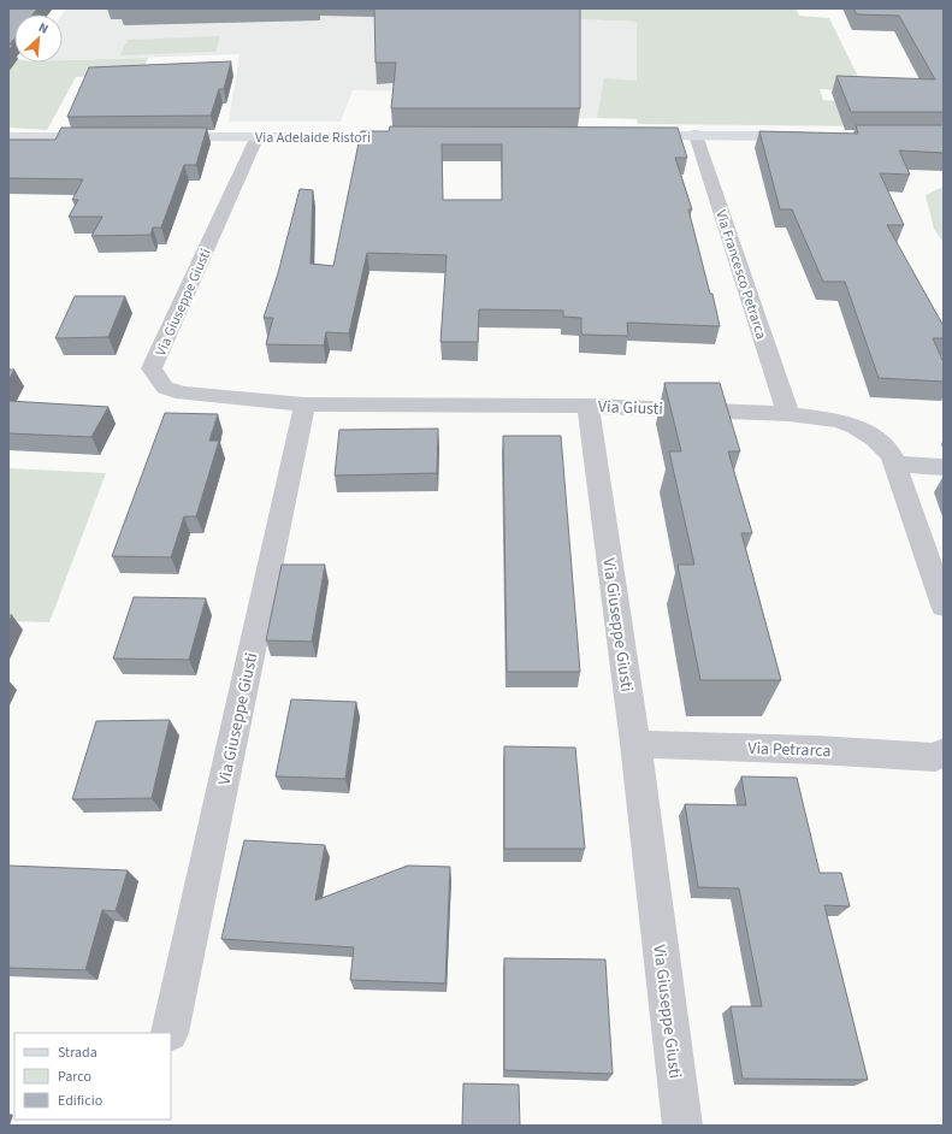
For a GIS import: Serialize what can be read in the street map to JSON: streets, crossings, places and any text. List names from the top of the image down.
{
  "streets": {
    "main road": ["Via Adelaide Ristori"],
    "street": [
      "Via Francesco Petrarca",
      "Via Giuseppe Giusti",
      "Via Giusti",
      "Via Petrarca"
    ]
  },
  "crossings": [
    ["Via Adelaide Ristori", "Via Giuseppe Giusti"],
    ["Via Francesco Petrarca", "Via Giusti"],
    ["Via Giuseppe Giusti", "Via Giusti"],
    ["Via Giuseppe Giusti", "Via Petrarca"]
  ],
  "legend": ["Strada", "Parco", "Edificio"],
  "north": "top right"
}
